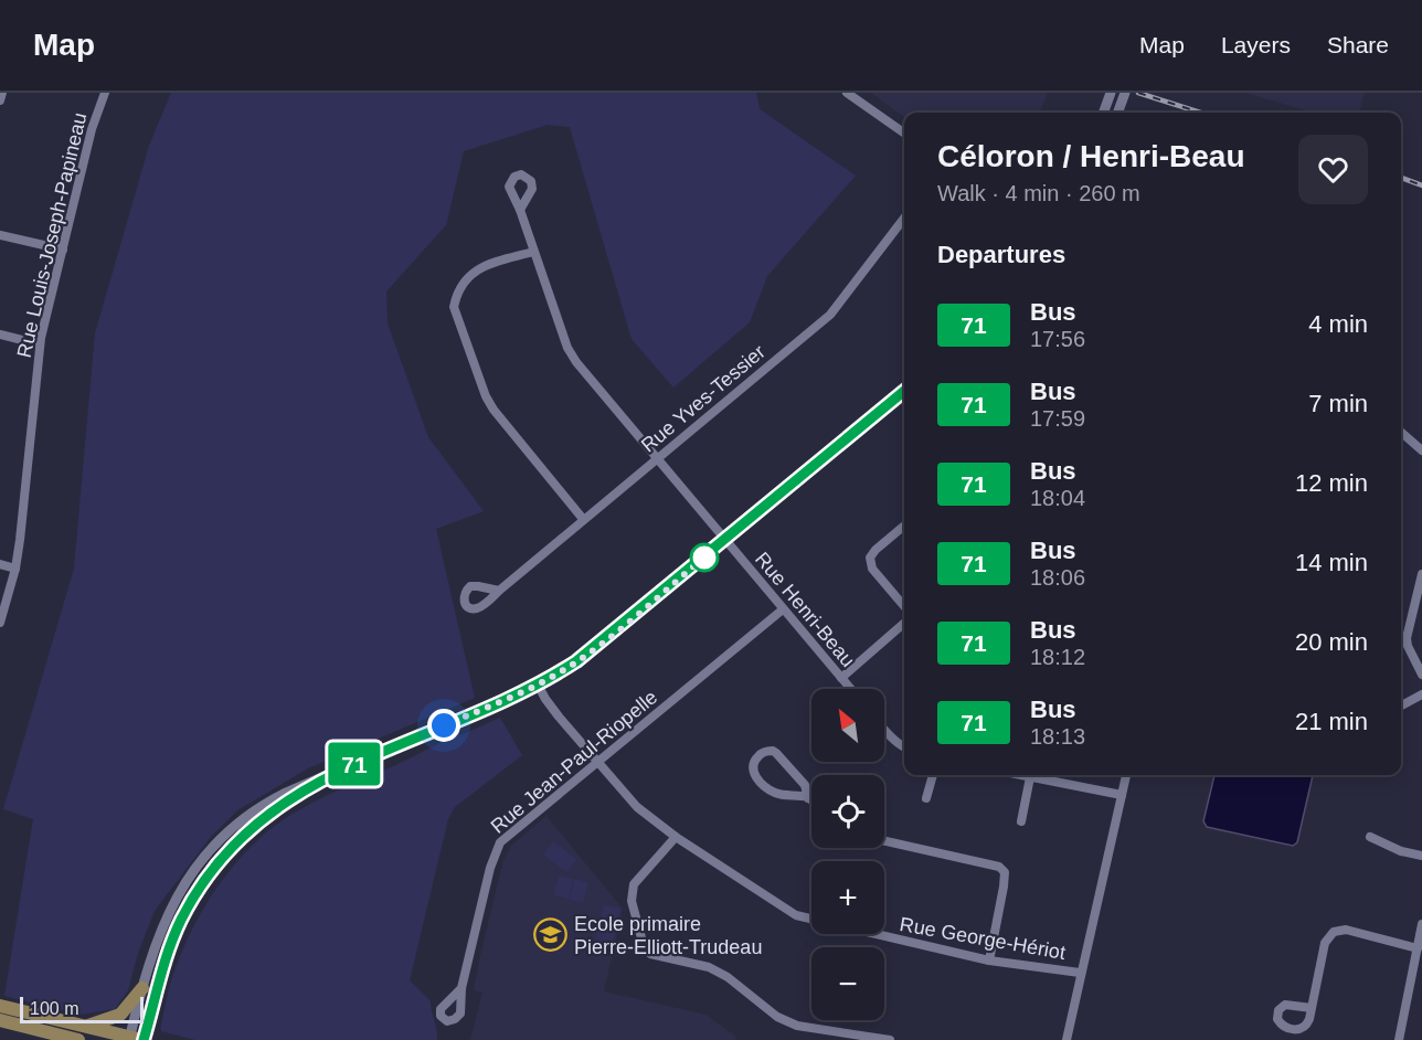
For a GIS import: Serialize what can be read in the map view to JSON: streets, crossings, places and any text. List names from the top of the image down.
{
  "streets": {
    "street": [
      "Rue Louis-Joseph-Papineau",
      "Rue Yves-Tessier",
      "Rue Henri-Beau",
      "Rue Jean-Paul-Riopelle",
      "Rue George-Hériot"
    ]
  },
  "crossings": [
    ["Rue Yves-Tessier", "Rue Henri-Beau"],
    ["Rue Henri-Beau", "Rue Jean-Paul-Riopelle"],
    ["Rue Jean-Paul-Riopelle", "Rue George-Hériot"]
  ],
  "places": {
    "school or university": ["Ecole primaire Pierre-Elliott-Trudeau"]
  },
  "lines": ["bus line 71"],
  "scale_bar": "100 m",
  "north": "top left",
  "page": {
    "header": "Map",
    "nav": ["Map", "Layers", "Share"],
    "on_map": "71",
    "heading": [
      ["Céloron / Henri-Beau", "Walk · 4 min · 260 m"],
      "Departures"
    ],
    "list": [
      {
        "mark": "71",
        "name": "Bus",
        "note": "17:56",
        "value": "4 min"
      },
      {
        "mark": "71",
        "name": "Bus",
        "note": "17:59",
        "value": "7 min"
      },
      {
        "mark": "71",
        "name": "Bus",
        "note": "18:04",
        "value": "12 min"
      },
      {
        "mark": "71",
        "name": "Bus",
        "note": "18:06",
        "value": "14 min"
      },
      {
        "mark": "71",
        "name": "Bus",
        "note": "18:12",
        "value": "20 min"
      },
      {
        "mark": "71",
        "name": "Bus",
        "note": "18:13",
        "value": "21 min"
      }
    ],
    "map_buttons": ["+", "−"],
    "scale": "100 m"
  }
}
